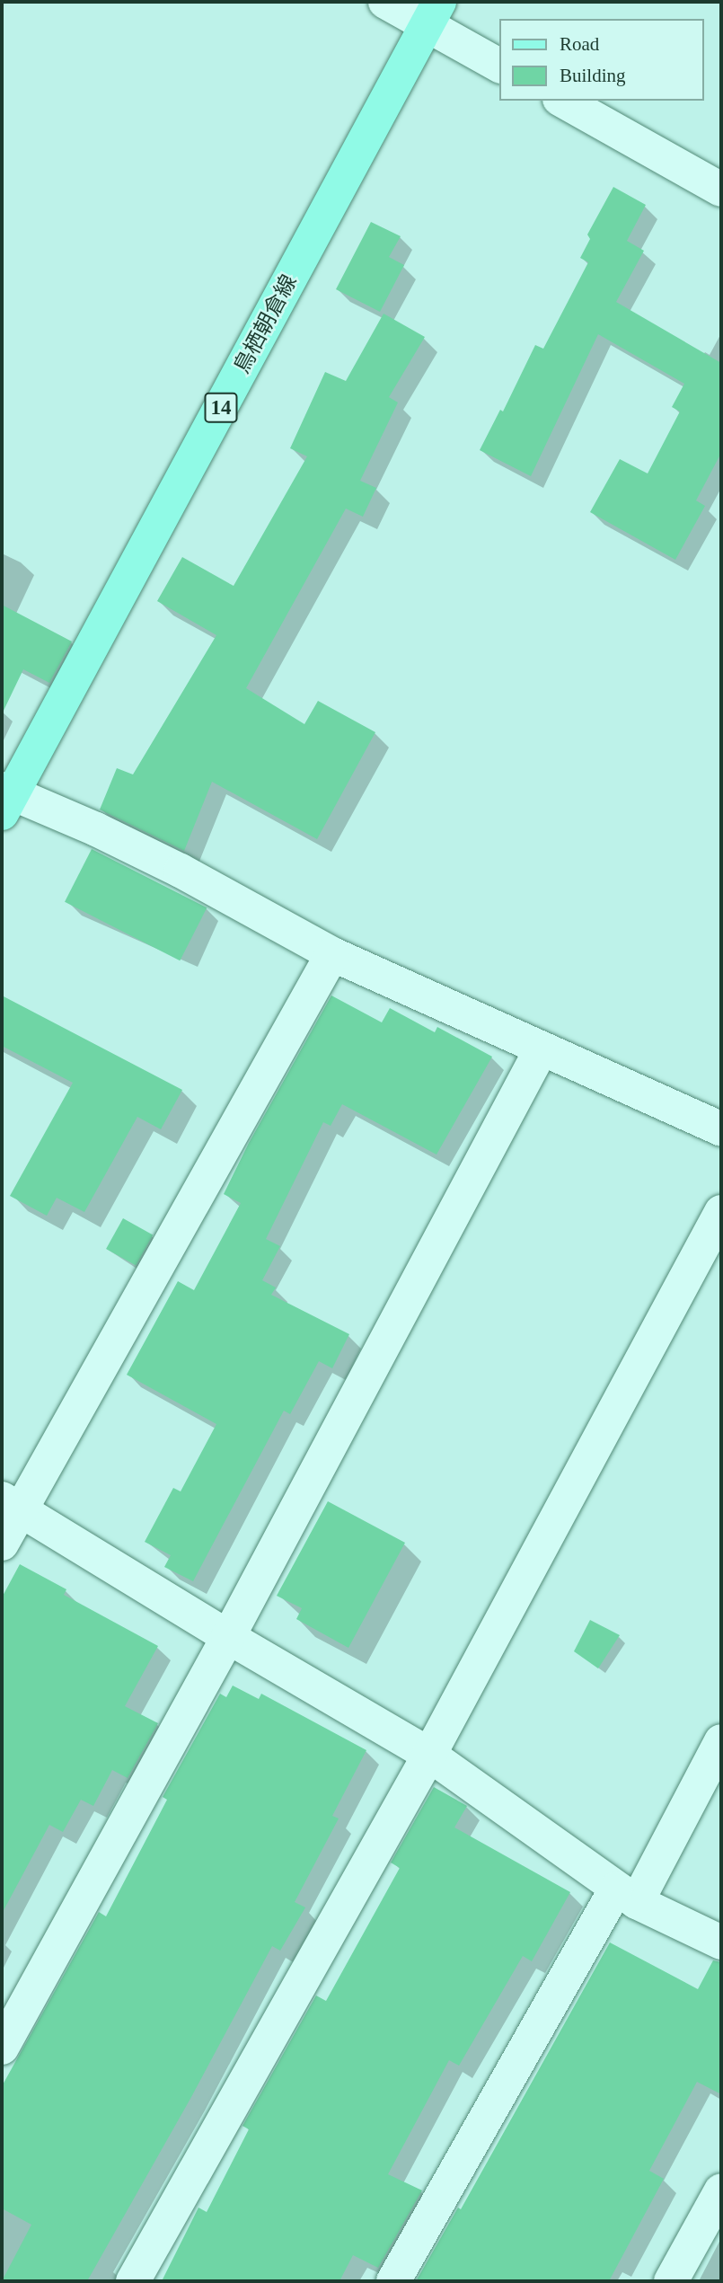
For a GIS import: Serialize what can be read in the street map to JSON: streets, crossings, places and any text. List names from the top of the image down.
{
  "streets": {
    "main road": ["鳥栖朝倉線", "14"]
  },
  "legend": ["Road", "Building"]
}
